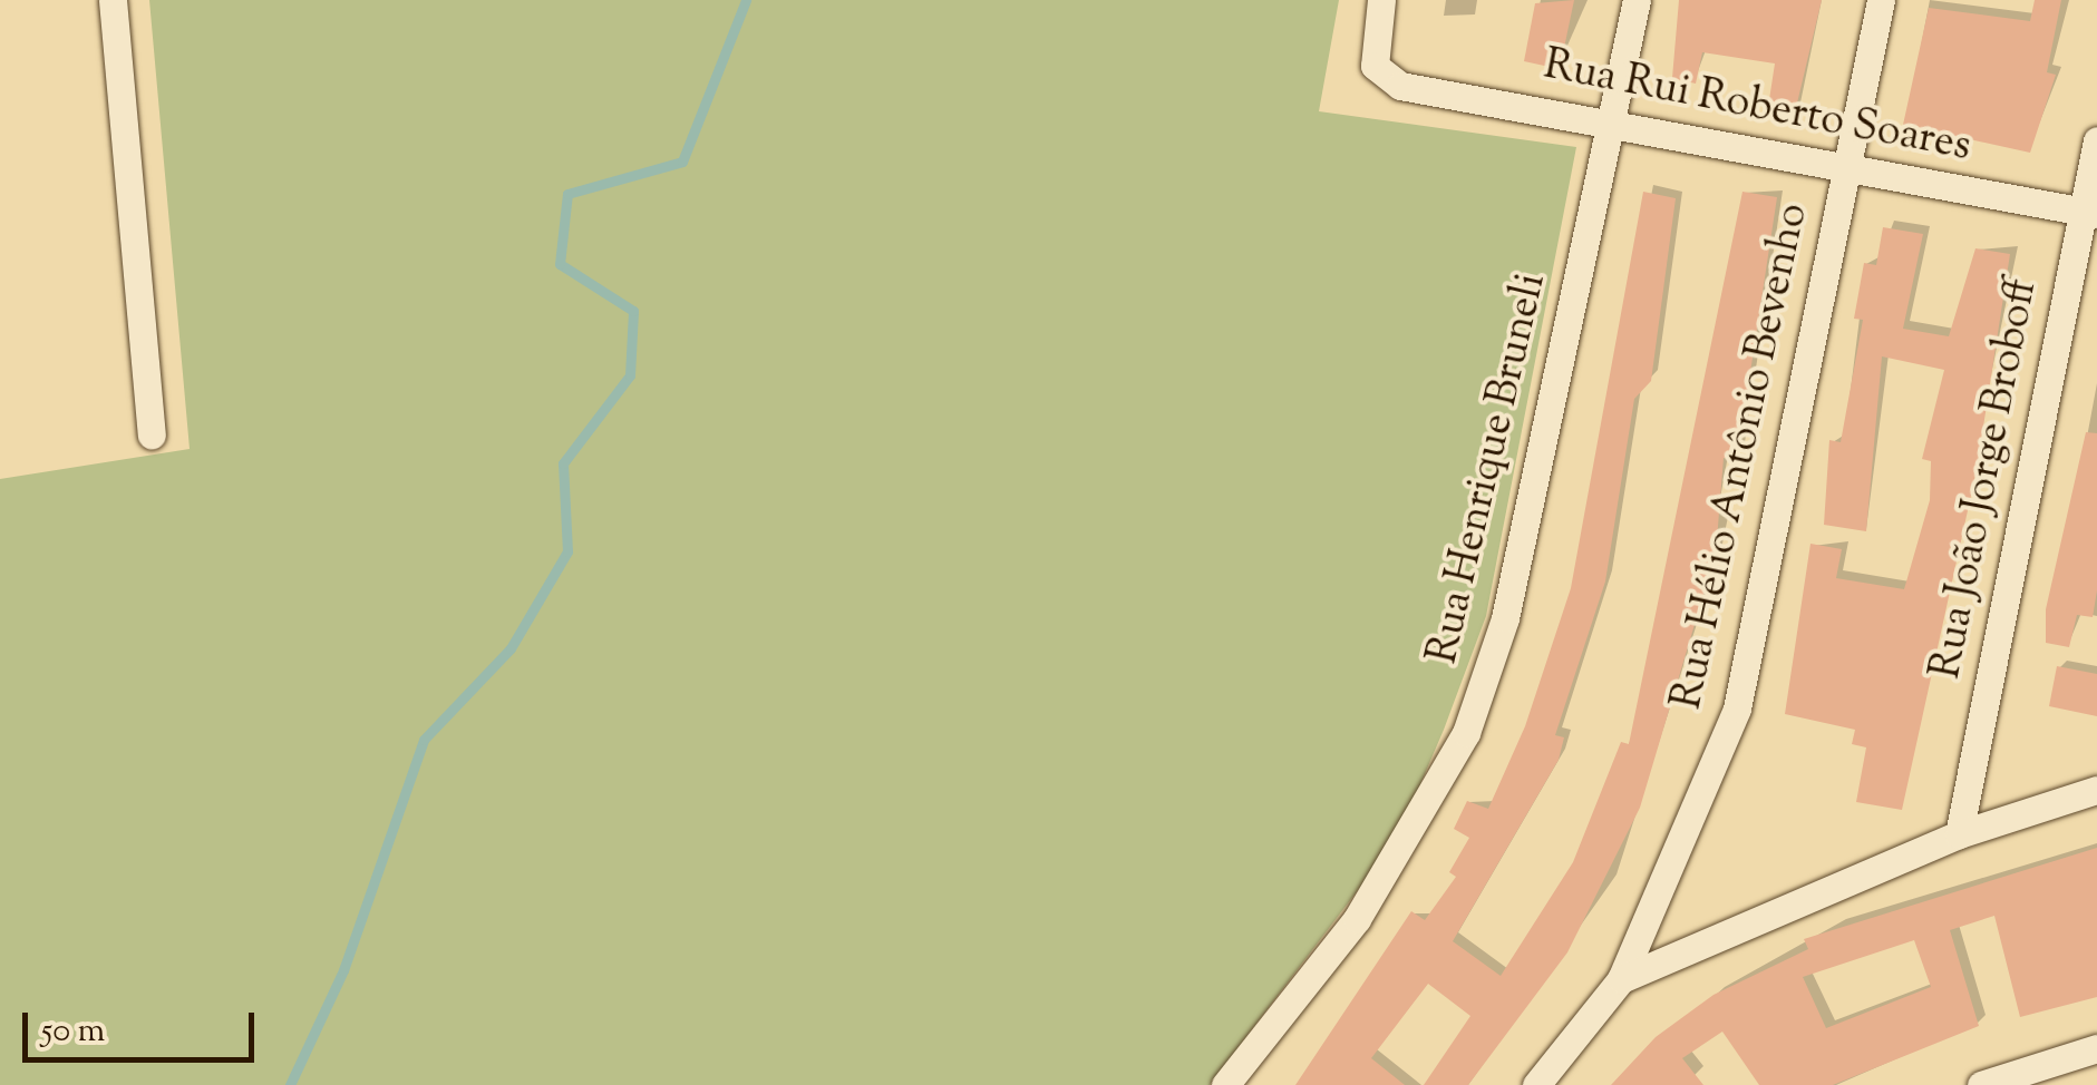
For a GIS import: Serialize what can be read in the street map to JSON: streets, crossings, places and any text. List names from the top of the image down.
{
  "streets": {
    "street": [
      "Rua Rui Roberto Soares",
      "Rua Hélio Antônio Bevenho",
      "Rua Henrique Bruneli",
      "Rua João Jorge Broboff"
    ]
  },
  "crossings": [
    ["Rua Rui Roberto Soares", "Rua Hélio Antônio Bevenho"],
    ["Rua Rui Roberto Soares", "Rua Henrique Bruneli"],
    ["Rua Rui Roberto Soares", "Rua João Jorge Broboff"]
  ],
  "scale_bar": "50 m"
}
